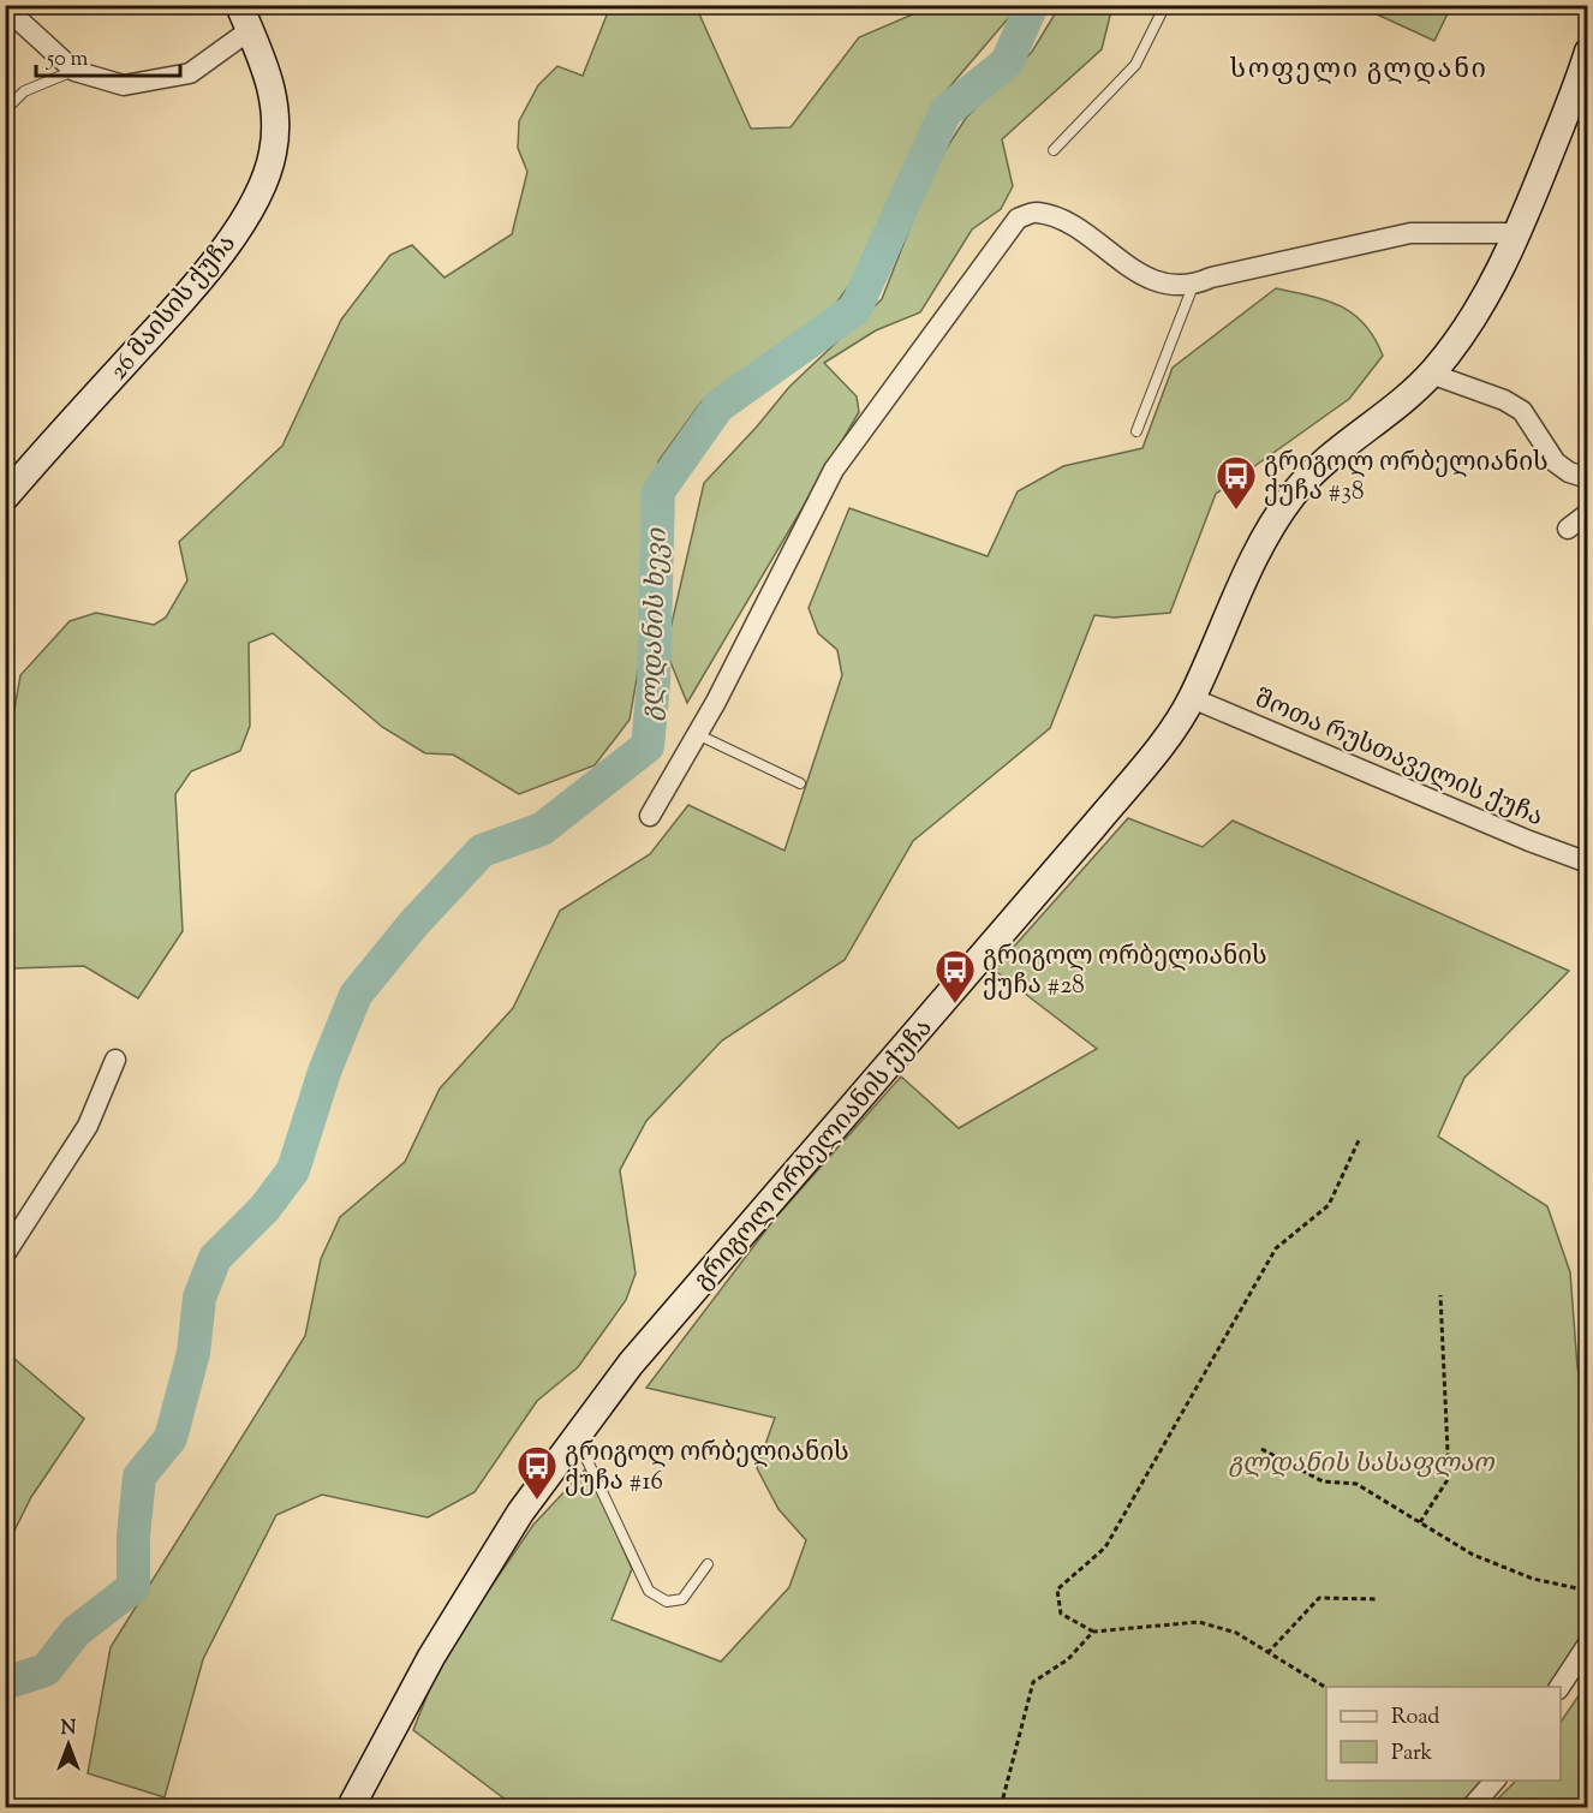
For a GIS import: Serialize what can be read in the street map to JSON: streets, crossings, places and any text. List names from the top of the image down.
{
  "streets": {
    "main road": ["26 მაისის ქუჩა", "გრიგოლ ორბელიანის ქუჩა"],
    "street": ["შოთა რუსთაველის ქუჩა"]
  },
  "crossings": [
    ["შოთა რუსთაველის ქუჩა", "გრიგოლ ორბელიანის ქუჩა"]
  ],
  "districts": ["სოფელი გლდანი"],
  "water": ["გლდანის ხევი"],
  "parks": ["გლდანის სასაფლაო"],
  "places": {
    "bus stop": ["გრიგოლ ორბელიანის ქუჩა #38", "გრიგოლ ორბელიანის ქუჩა #28", "გრიგოლ ორბელიანის ქუჩა #16"]
  },
  "legend": ["Road", "Park"],
  "scale_bar": "50 m",
  "north": "top"
}
